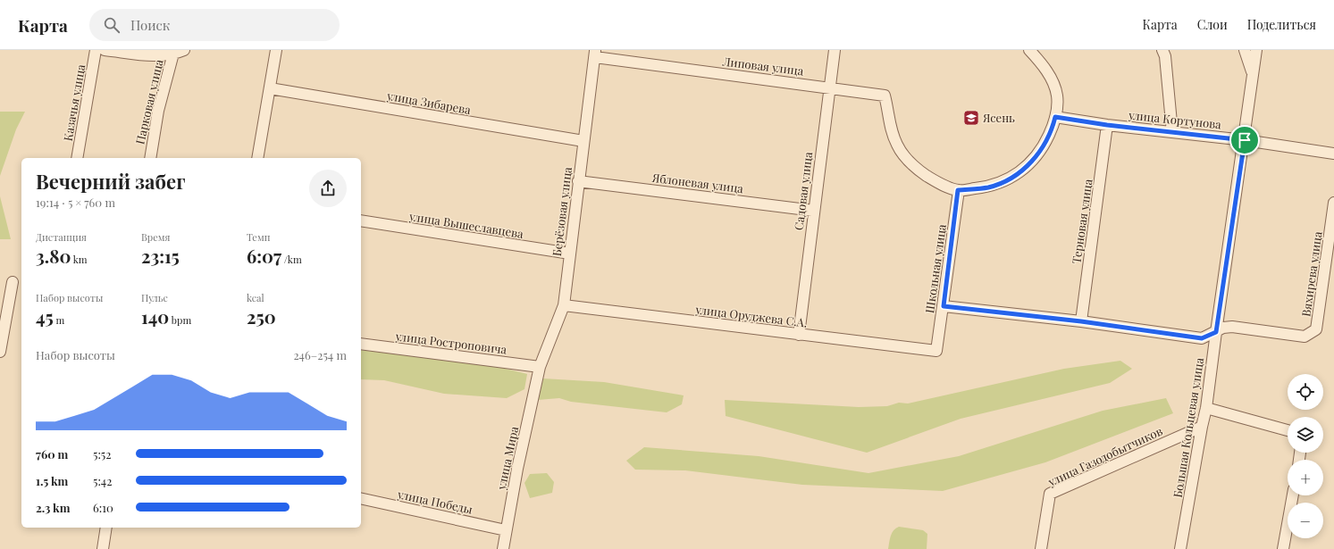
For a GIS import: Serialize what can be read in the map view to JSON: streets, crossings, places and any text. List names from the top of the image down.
{
  "streets": {
    "street": [
      "Липовая улица",
      "Парковая улица",
      "Казачья улица",
      "улица Зибарева",
      "улица Кортунова",
      "Яблоневая улица",
      "Садовая улица",
      "Берёзовая улица",
      "Терновая улица",
      "улица Вышеславцева",
      "Школьная улица",
      "Вяхирева улица",
      "улица Оруджева С.А.",
      "улица Ростроповича",
      "Большая Кольцевая улица",
      "улица Газодобытчиков",
      "улица Мира",
      "улица Победы"
    ]
  },
  "crossings": [
    ["Липовая улица", "Садовая улица"],
    ["Липовая улица", "Берёзовая улица"],
    ["Липовая улица", "Школьная улица"],
    ["улица Зибарева", "Берёзовая улица"],
    ["улица Кортунова", "Терновая улица"],
    ["улица Кортунова", "Большая Кольцевая улица"],
    ["Яблоневая улица", "Садовая улица"],
    ["Яблоневая улица", "Берёзовая улица"],
    ["Садовая улица", "улица Оруджева С.А."],
    ["Берёзовая улица", "улица Вышеславцева"],
    ["Берёзовая улица", "улица Оруджева С.А."],
    ["Берёзовая улица", "улица Ростроповича"],
    ["Берёзовая улица", "улица Мира"],
    ["Терновая улица", "Вяхирева улица"],
    ["Школьная улица", "Вяхирева улица"],
    ["Школьная улица", "улица Оруджева С.А."],
    ["Вяхирева улица", "Большая Кольцевая улица"],
    ["улица Ростроповича", "улица Мира"],
    ["Большая Кольцевая улица", "улица Газодобытчиков"],
    ["улица Мира", "улица Победы"]
  ],
  "places": {
    "school or university": ["Ясень"]
  },
  "page": {
    "header": "Карта",
    "search": "Поиск",
    "nav": ["Карта", "Слои", "Поделиться"],
    "heading": ["Вечерний забег", "19:14 · 5 × 760 m"],
    "stats": [
      ["Дистанция", "3.80 km"],
      ["Время", "23:15"],
      ["Темп", "6:07 /km"],
      ["Набор высоты", "45 m"],
      ["Пульс", "140 bpm"],
      ["kcal", "250"]
    ],
    "chart": ["Набор высоты", "246–254 m"],
    "map_buttons": ["+", "−"],
    "list": [
      {
        "name": "760 m",
        "note": "5:52"
      },
      {
        "name": "1.5 km",
        "note": "5:42"
      },
      {
        "name": "2.3 km",
        "note": "6:10"
      }
    ]
  }
}
